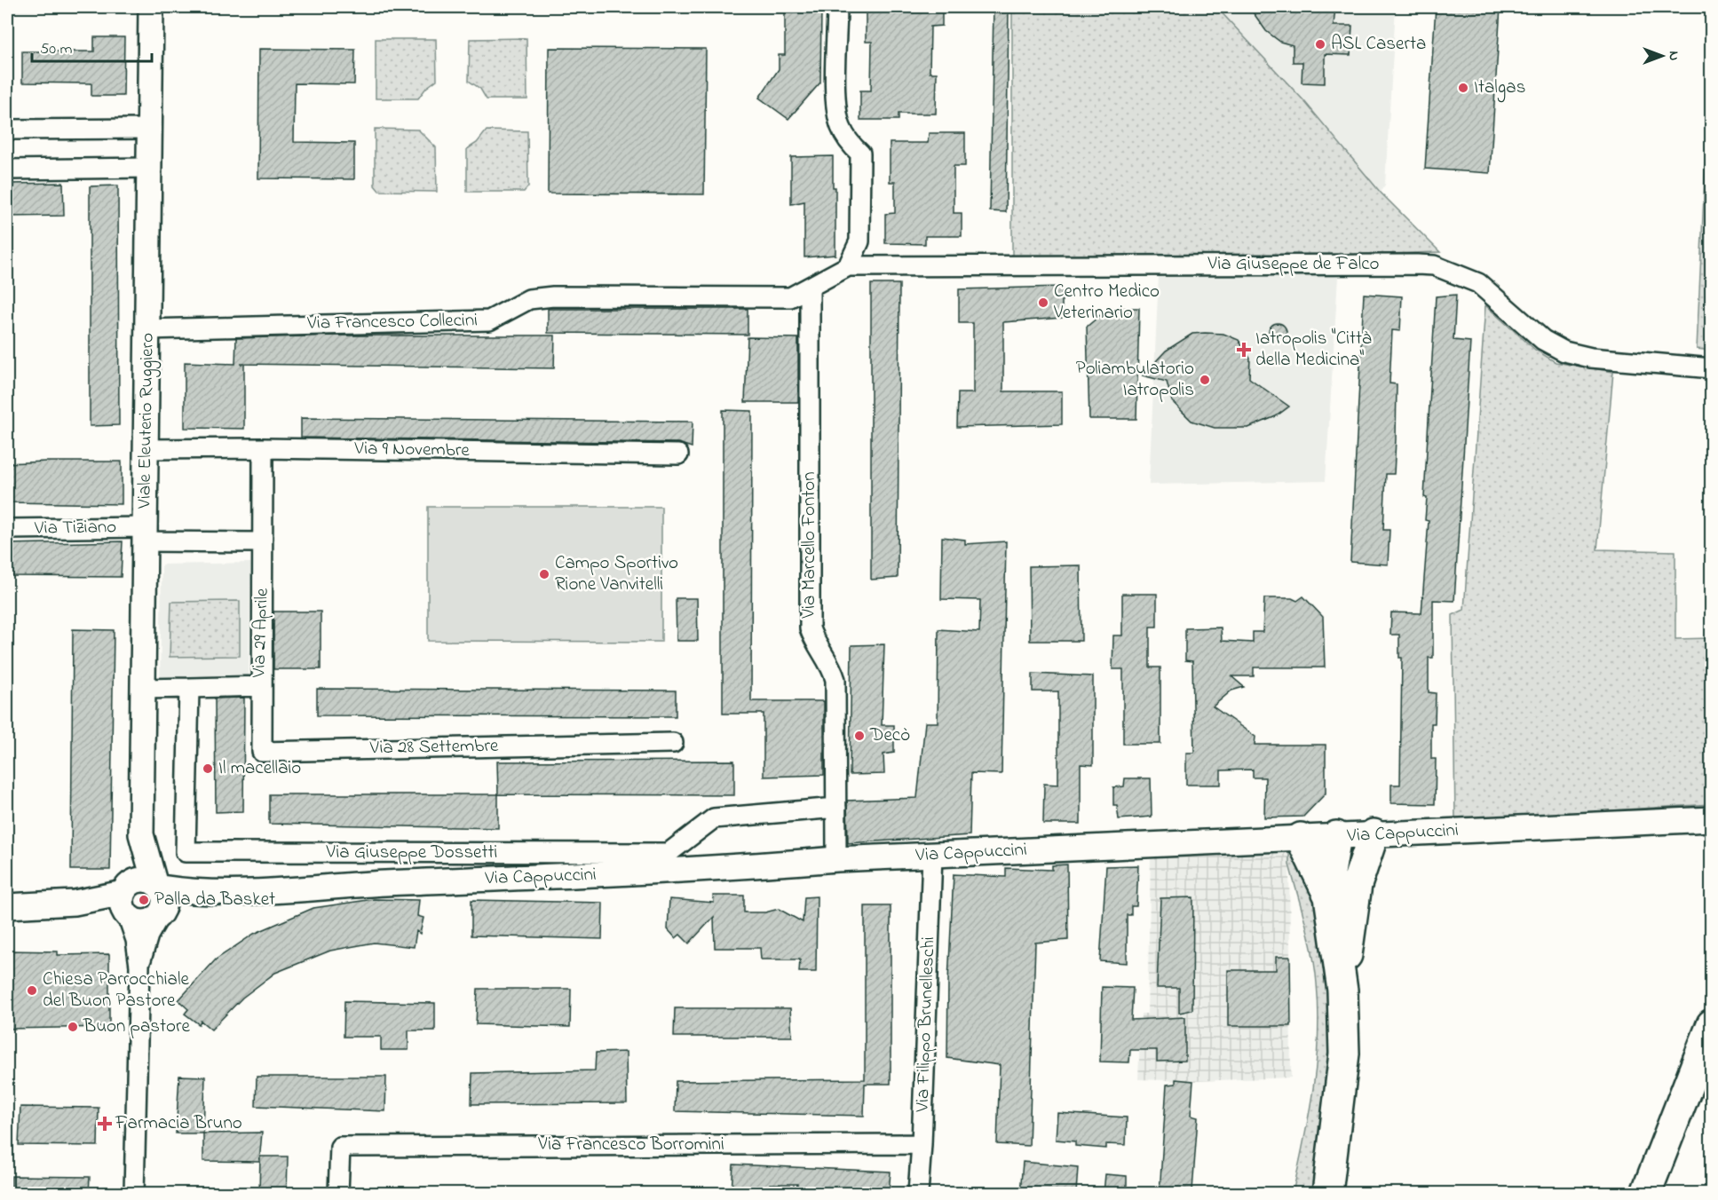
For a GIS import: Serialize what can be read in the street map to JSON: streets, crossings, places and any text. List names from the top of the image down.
{
  "streets": {
    "street": [
      "Via Giuseppe de Falco",
      "Via Francesco Collecini",
      "Viale Eleuterio Ruggiero",
      "Via 9 Novembre",
      "Via Tiziano",
      "Via Marcello Fonton",
      "Via 29 Aprile",
      "Via 28 Settembre",
      "Via Cappuccini",
      "Via Giuseppe Dossetti",
      "Via Filippo Brunelleschi",
      "Via Francesco Borromini"
    ]
  },
  "crossings": [
    ["Via Giuseppe de Falco", "Via Francesco Collecini"],
    ["Via Francesco Collecini", "Viale Eleuterio Ruggiero"],
    ["Via Francesco Collecini", "Via Marcello Fonton"],
    ["Viale Eleuterio Ruggiero", "Via 9 Novembre"],
    ["Viale Eleuterio Ruggiero", "Via Tiziano"],
    ["Viale Eleuterio Ruggiero", "Via Cappuccini"],
    ["Via 9 Novembre", "Via 29 Aprile"],
    ["Via Marcello Fonton", "Via Cappuccini"],
    ["Via Marcello Fonton", "Via Giuseppe Dossetti"],
    ["Via 29 Aprile", "Via 28 Settembre"],
    ["Via 29 Aprile", "Via Giuseppe Dossetti"],
    ["Via Cappuccini", "Via Filippo Brunelleschi"],
    ["Via Filippo Brunelleschi", "Via Francesco Borromini"]
  ],
  "places": {
    "other": [
      "ASL Caserta",
      "Italgas",
      "Centro Medico Veterinario",
      "Poliambulatorio Iatropolis",
      "Campo Sportivo Rione Vanvitelli",
      "Decò",
      "Il macellaio",
      "Palla da Basket",
      "Chiesa Parrocchiale del Buon Pastore",
      "Buon pastore"
    ],
    "health": ["Iatropolis \"Città della Medicina\"", "Farmacia Bruno"]
  },
  "scale_bar": "50 m",
  "north": "right"
}
